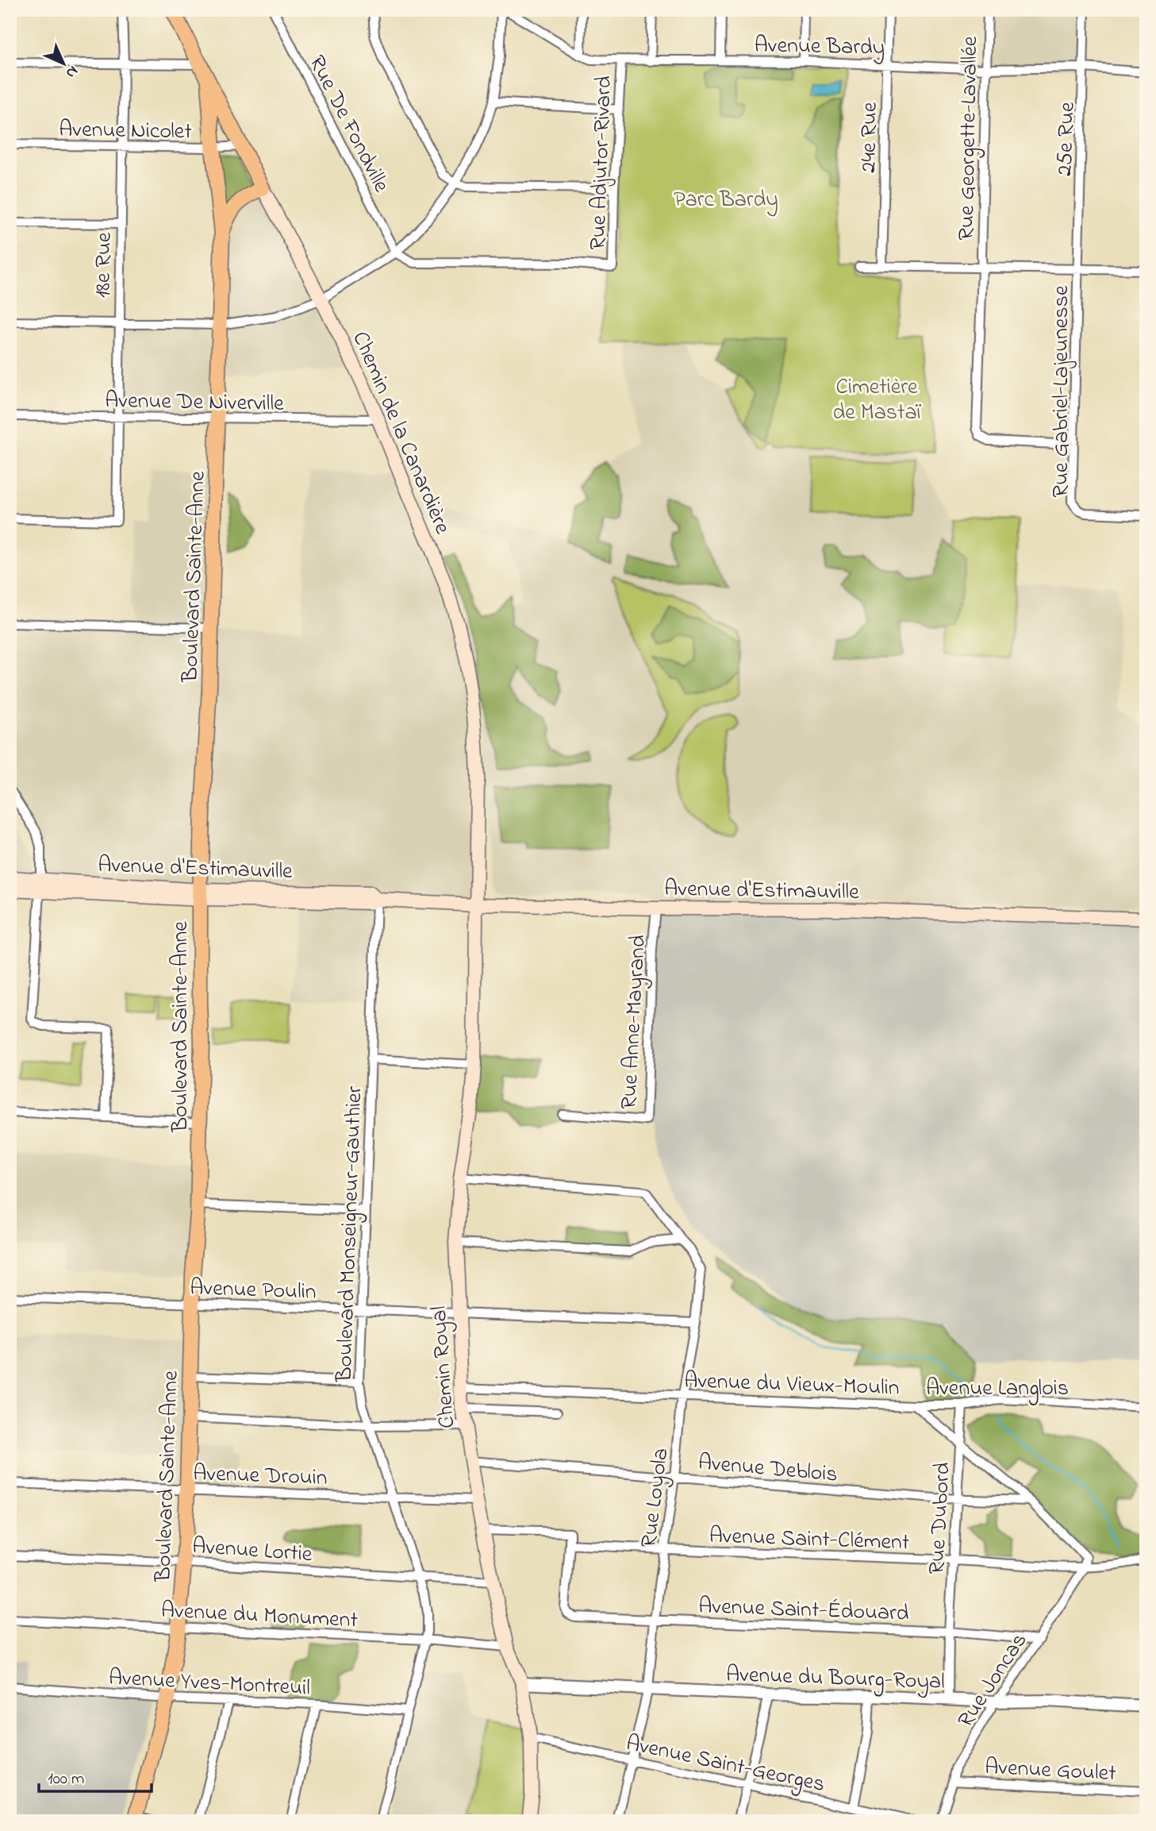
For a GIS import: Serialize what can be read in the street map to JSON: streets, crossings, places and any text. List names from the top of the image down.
{
  "streets": {
    "main road": [
      "Chemin de la Canardière",
      "Boulevard Sainte-Anne",
      "Avenue d'Estimauville",
      "Chemin Royal"
    ],
    "street": [
      "Avenue Bardy",
      "Rue De Fondville",
      "Avenue Nicolet",
      "24e Rue",
      "Rue Georgette-Lavallée",
      "25e Rue",
      "Rue Adjutor-Rivard",
      "18e Rue",
      "Rue Gabriel-Lajeunesse",
      "Avenue De Niverville",
      "Rue Anne-Mayrand",
      "Boulevard Monseigneur-Gauthier",
      "Avenue Poulin",
      "Avenue du Vieux-Moulin",
      "Avenue Langlois",
      "Avenue Deblois",
      "Avenue Drouin",
      "Rue Loyola",
      "Rue Dubord",
      "Avenue Saint-Clément",
      "Avenue Lortie",
      "Avenue Saint-Édouard",
      "Avenue du Monument",
      "Avenue du Bourg-Royal",
      "Rue Joncas",
      "Avenue Yves-Montreuil",
      "Avenue Saint-Georges",
      "Avenue Goulet"
    ]
  },
  "crossings": [
    ["Avenue Bardy", "24e Rue"],
    ["Avenue Bardy", "Rue Georgette-Lavallée"],
    ["Avenue Bardy", "25e Rue"],
    ["Avenue Bardy", "Rue Adjutor-Rivard"],
    ["Rue De Fondville", "Rue Adjutor-Rivard"],
    ["Avenue Nicolet", "18e Rue"],
    ["Avenue Nicolet", "Chemin de la Canardière"],
    ["Avenue Nicolet", "Boulevard Sainte-Anne"],
    ["Rue Georgette-Lavallée", "Rue Gabriel-Lajeunesse"],
    ["25e Rue", "Rue Gabriel-Lajeunesse"],
    ["18e Rue", "Avenue De Niverville"],
    ["Avenue De Niverville", "Chemin de la Canardière"],
    ["Avenue De Niverville", "Boulevard Sainte-Anne"],
    ["Chemin de la Canardière", "Boulevard Sainte-Anne"],
    ["Chemin de la Canardière", "Avenue d'Estimauville"],
    ["Chemin de la Canardière", "Chemin Royal"],
    ["Boulevard Sainte-Anne", "Avenue d'Estimauville"],
    ["Boulevard Sainte-Anne", "Avenue Poulin"],
    ["Boulevard Sainte-Anne", "Avenue Drouin"],
    ["Boulevard Sainte-Anne", "Avenue Lortie"],
    ["Boulevard Sainte-Anne", "Avenue du Monument"],
    ["Boulevard Sainte-Anne", "Avenue Yves-Montreuil"],
    ["Avenue d'Estimauville", "Rue Anne-Mayrand"],
    ["Avenue d'Estimauville", "Boulevard Monseigneur-Gauthier"],
    ["Avenue d'Estimauville", "Chemin Royal"],
    ["Boulevard Monseigneur-Gauthier", "Avenue Poulin"],
    ["Boulevard Monseigneur-Gauthier", "Avenue Drouin"],
    ["Boulevard Monseigneur-Gauthier", "Avenue Lortie"],
    ["Boulevard Monseigneur-Gauthier", "Avenue du Monument"],
    ["Boulevard Monseigneur-Gauthier", "Avenue Yves-Montreuil"],
    ["Avenue Poulin", "Chemin Royal"],
    ["Avenue Poulin", "Rue Loyola"],
    ["Chemin Royal", "Avenue du Vieux-Moulin"],
    ["Chemin Royal", "Avenue Deblois"],
    ["Chemin Royal", "Avenue Drouin"],
    ["Chemin Royal", "Rue Loyola"],
    ["Chemin Royal", "Avenue Lortie"],
    ["Chemin Royal", "Avenue du Monument"],
    ["Chemin Royal", "Avenue du Bourg-Royal"],
    ["Chemin Royal", "Avenue Saint-Georges"],
    ["Avenue du Vieux-Moulin", "Avenue Langlois"],
    ["Avenue du Vieux-Moulin", "Avenue Deblois"],
    ["Avenue du Vieux-Moulin", "Rue Loyola"],
    ["Avenue du Vieux-Moulin", "Rue Dubord"],
    ["Avenue du Vieux-Moulin", "Avenue Saint-Clément"],
    ["Avenue du Vieux-Moulin", "Rue Joncas"],
    ["Avenue Langlois", "Rue Dubord"],
    ["Avenue Deblois", "Rue Loyola"],
    ["Avenue Deblois", "Rue Dubord"],
    ["Rue Loyola", "Avenue Saint-Clément"],
    ["Rue Loyola", "Avenue Saint-Édouard"],
    ["Rue Loyola", "Avenue du Bourg-Royal"],
    ["Rue Loyola", "Avenue Saint-Georges"],
    ["Rue Dubord", "Avenue Saint-Clément"],
    ["Rue Dubord", "Avenue Saint-Édouard"],
    ["Rue Dubord", "Avenue du Bourg-Royal"],
    ["Avenue Saint-Clément", "Avenue Saint-Édouard"],
    ["Avenue Saint-Clément", "Rue Joncas"],
    ["Avenue Saint-Édouard", "Rue Joncas"],
    ["Avenue du Bourg-Royal", "Rue Joncas"],
    ["Rue Joncas", "Avenue Goulet"]
  ],
  "parks": ["Parc Bardy", "Cimetière de Mastaï"],
  "scale_bar": "100 m",
  "north": "bottom right"
}
